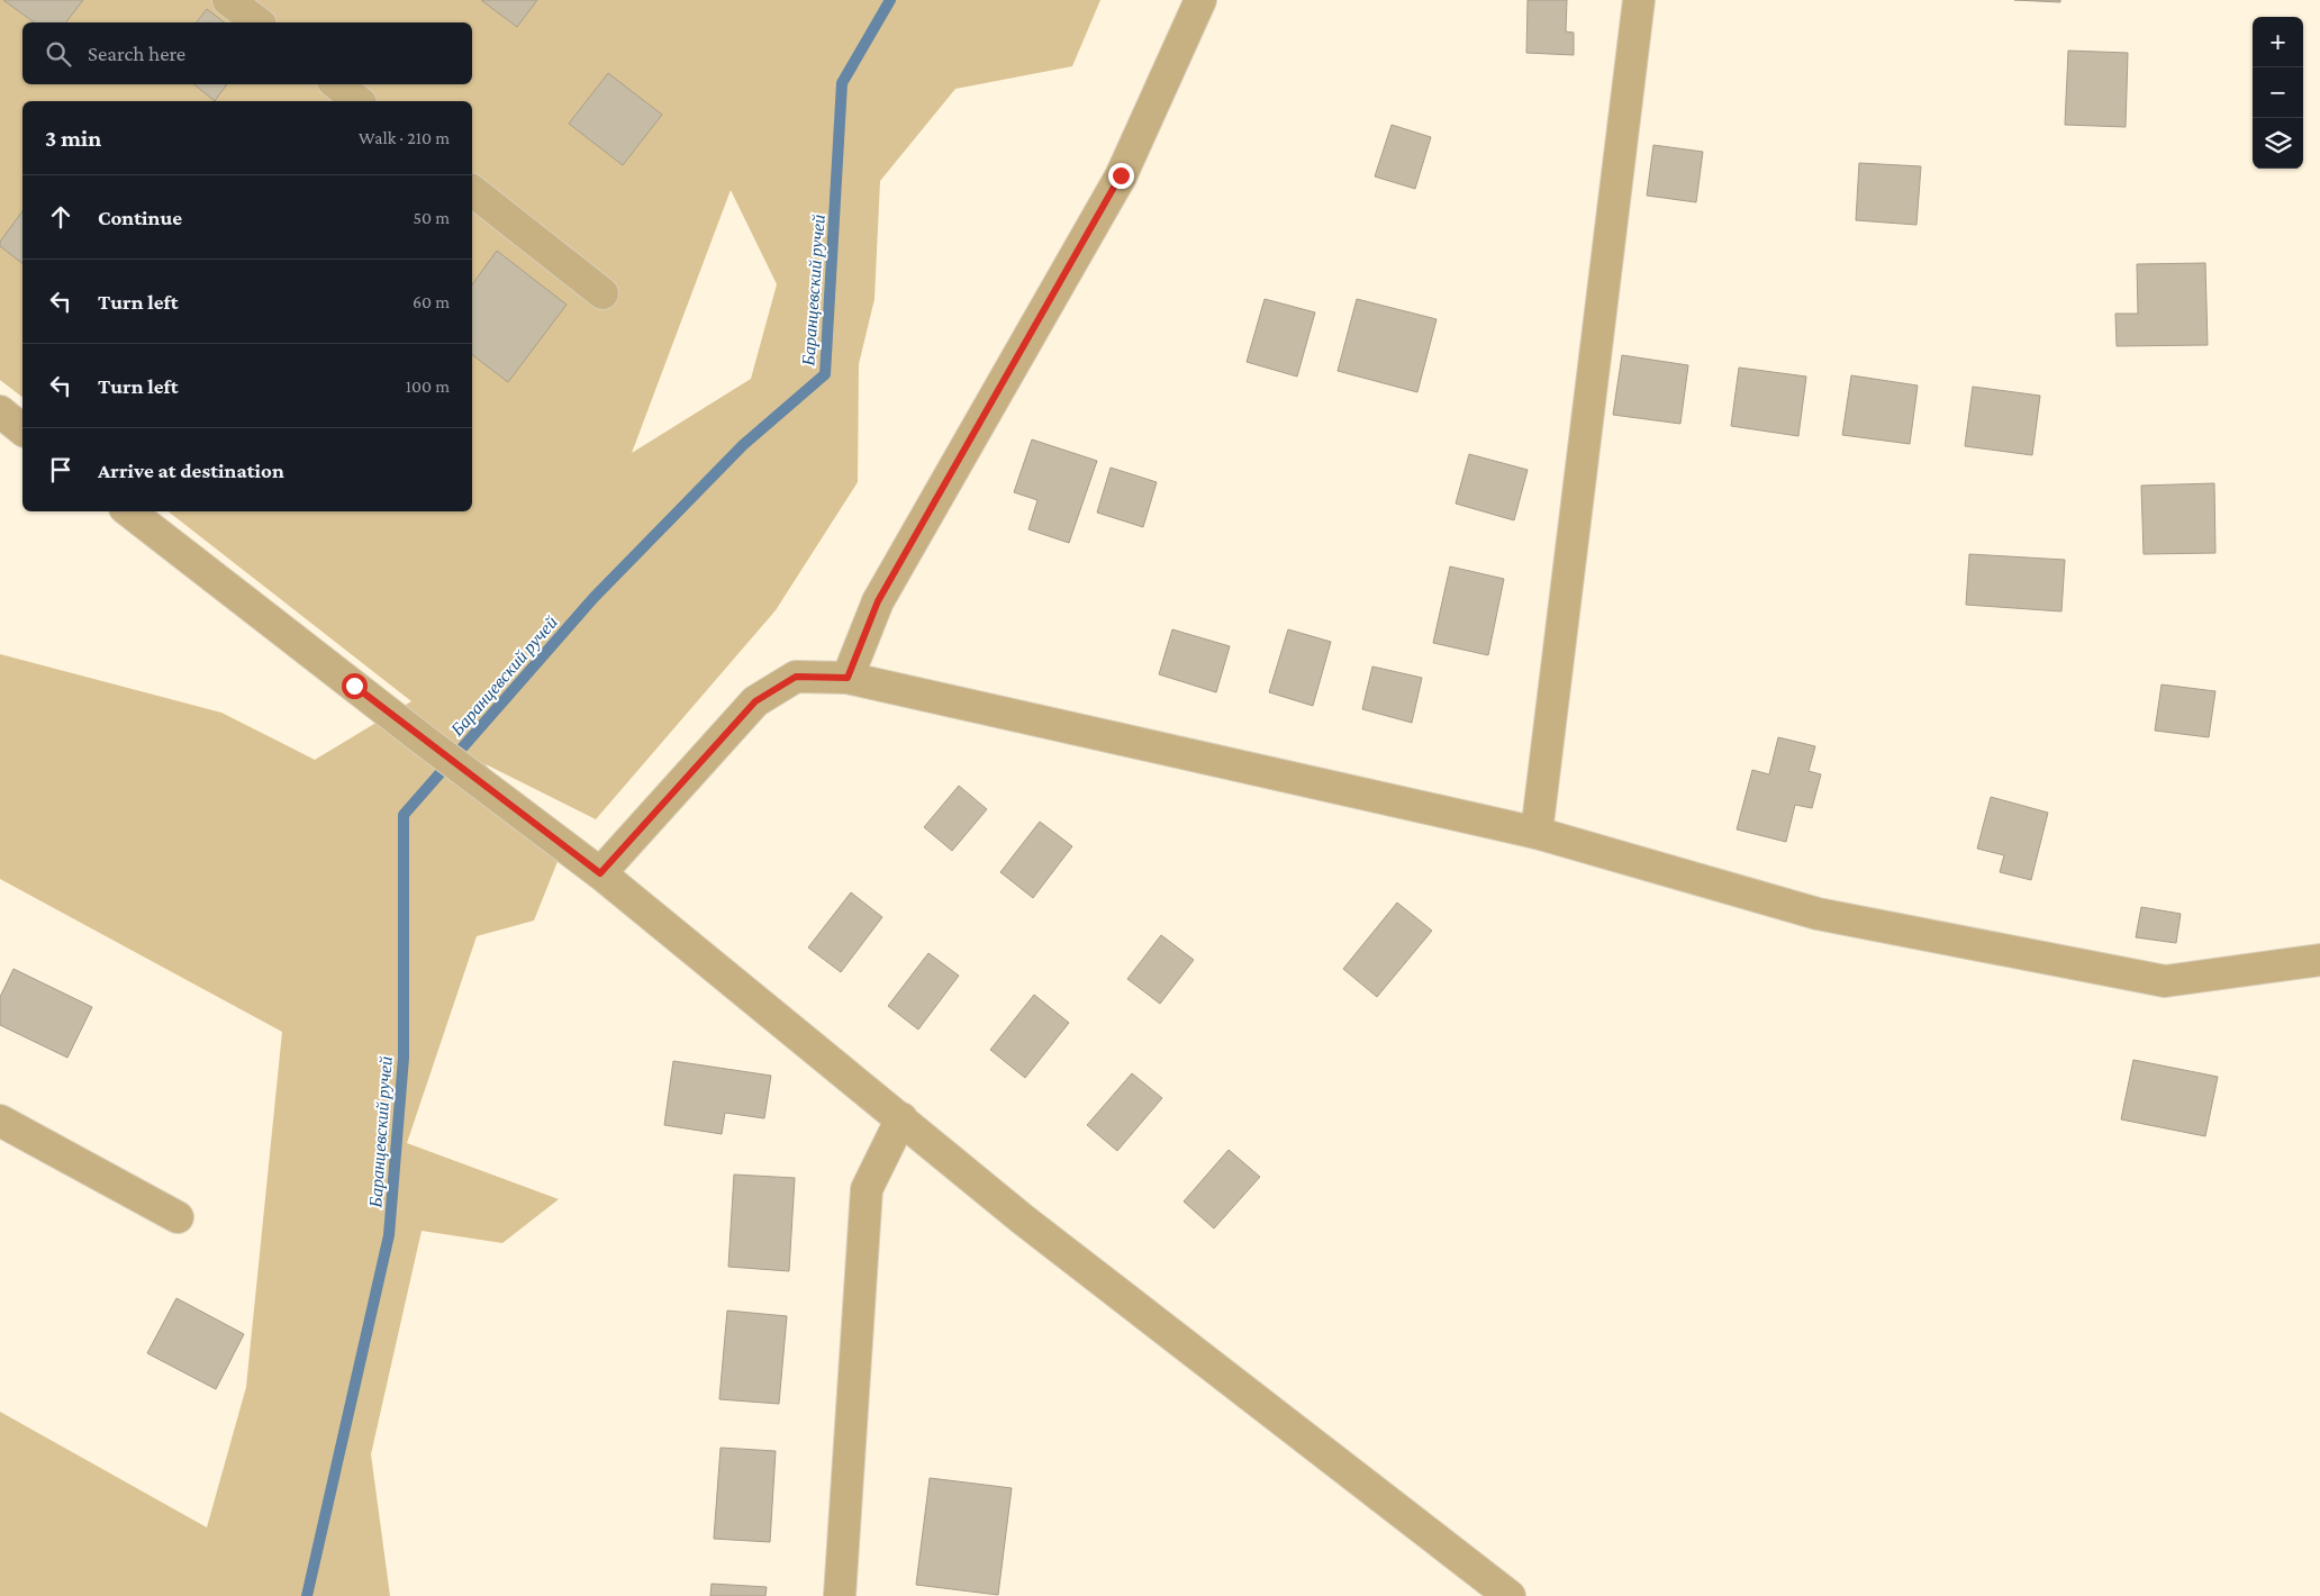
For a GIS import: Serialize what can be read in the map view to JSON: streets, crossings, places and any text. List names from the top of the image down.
{
  "water": ["Баранцевский ручей"],
  "page": {
    "map_buttons": ["+", "−"],
    "search": "Search here",
    "heading": ["3 min", "Walk · 210 m"],
    "list": [
      ["Continue", "50 m"],
      ["Turn left", "60 m"],
      ["Turn left", "100 m"],
      "Arrive at destination"
    ]
  }
}
